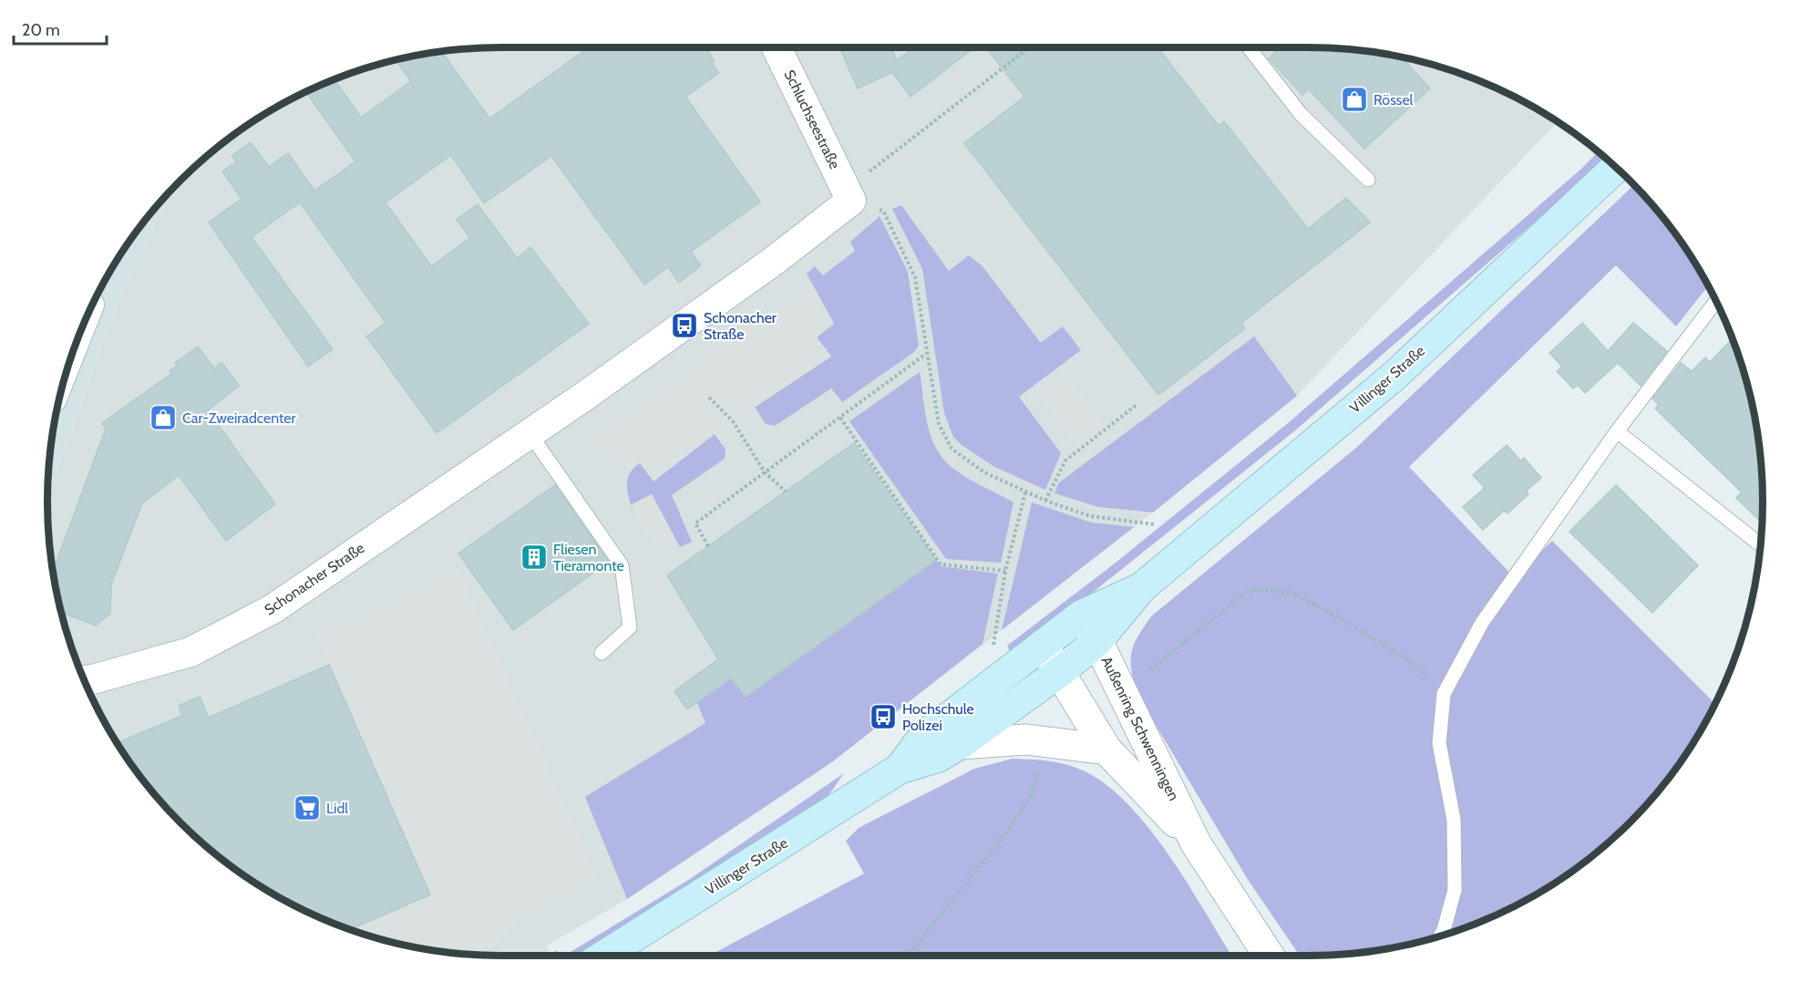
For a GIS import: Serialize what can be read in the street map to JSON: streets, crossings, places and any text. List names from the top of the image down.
{
  "streets": {
    "main road": ["Villinger Straße"],
    "street": ["Schluchseestraße", "Schonacher Straße", "Außenring Schwenningen"]
  },
  "crossings": [
    ["Schluchseestraße", "Schonacher Straße"],
    ["Villinger Straße", "Außenring Schwenningen"]
  ],
  "places": {
    "shop": ["Rössel", "Car-Zweiradcenter"],
    "bus stop": ["Schonacher Straße", "Hochschule Polizei"],
    "building": ["Fliesen Tieramonte"],
    "supermarket": ["Lidl"]
  },
  "scale_bar": "20 m"
}
